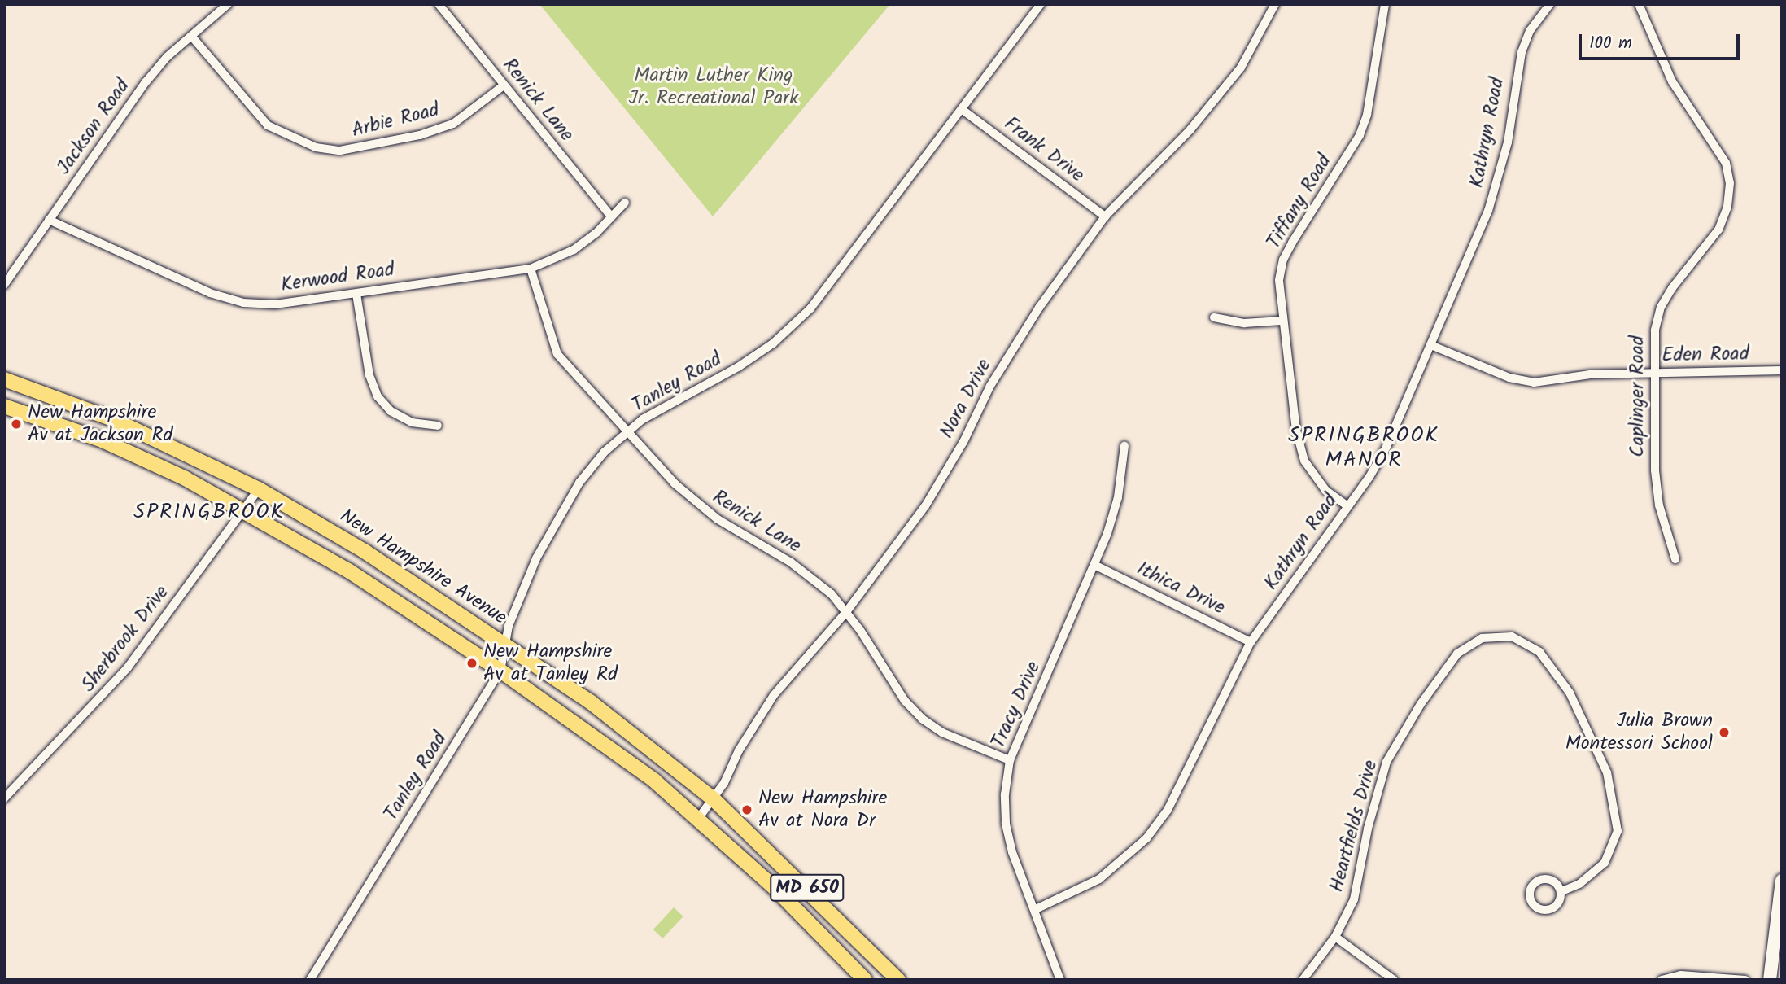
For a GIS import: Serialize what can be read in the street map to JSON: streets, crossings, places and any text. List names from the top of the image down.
{
  "streets": {
    "main road": ["New Hampshire Avenue", "MD 650"],
    "street": [
      "Renick Lane",
      "Arbie Road",
      "Jackson Road",
      "Kathryn Road",
      "Frank Drive",
      "Tiffany Road",
      "Kerwood Road",
      "Eden Road",
      "Tanley Road",
      "Caplinger Road",
      "Nora Drive",
      "Ithica Drive",
      "Sherbrook Drive",
      "Tracy Drive",
      "Heartfields Drive"
    ]
  },
  "crossings": [
    ["Renick Lane", "Arbie Road"],
    ["Renick Lane", "Kerwood Road"],
    ["Renick Lane", "Tanley Road"],
    ["Renick Lane", "Nora Drive"],
    ["Renick Lane", "Tracy Drive"],
    ["Arbie Road", "Jackson Road"],
    ["Jackson Road", "Kerwood Road"],
    ["Kathryn Road", "Tiffany Road"],
    ["Kathryn Road", "Eden Road"],
    ["Kathryn Road", "Ithica Drive"],
    ["Kathryn Road", "Tracy Drive"],
    ["Frank Drive", "Tanley Road"],
    ["Frank Drive", "Nora Drive"],
    ["Eden Road", "Caplinger Road"],
    ["Tanley Road", "New Hampshire Avenue"],
    ["Tanley Road", "MD 650"],
    ["Nora Drive", "New Hampshire Avenue"],
    ["Nora Drive", "MD 650"],
    ["New Hampshire Avenue", "Sherbrook Drive"],
    ["Ithica Drive", "Tracy Drive"],
    ["Sherbrook Drive", "MD 650"]
  ],
  "districts": ["SPRINGBROOK MANOR", "SPRINGBROOK"],
  "parks": ["Martin Luther King Jr. Recreational Park"],
  "places": [
    "New Hampshire Av at Jackson Rd",
    "New Hampshire Av at Tanley Rd",
    "Julia Brown Montessori School",
    "New Hampshire Av at Nora Dr"
  ],
  "scale_bar": "100 m"
}
